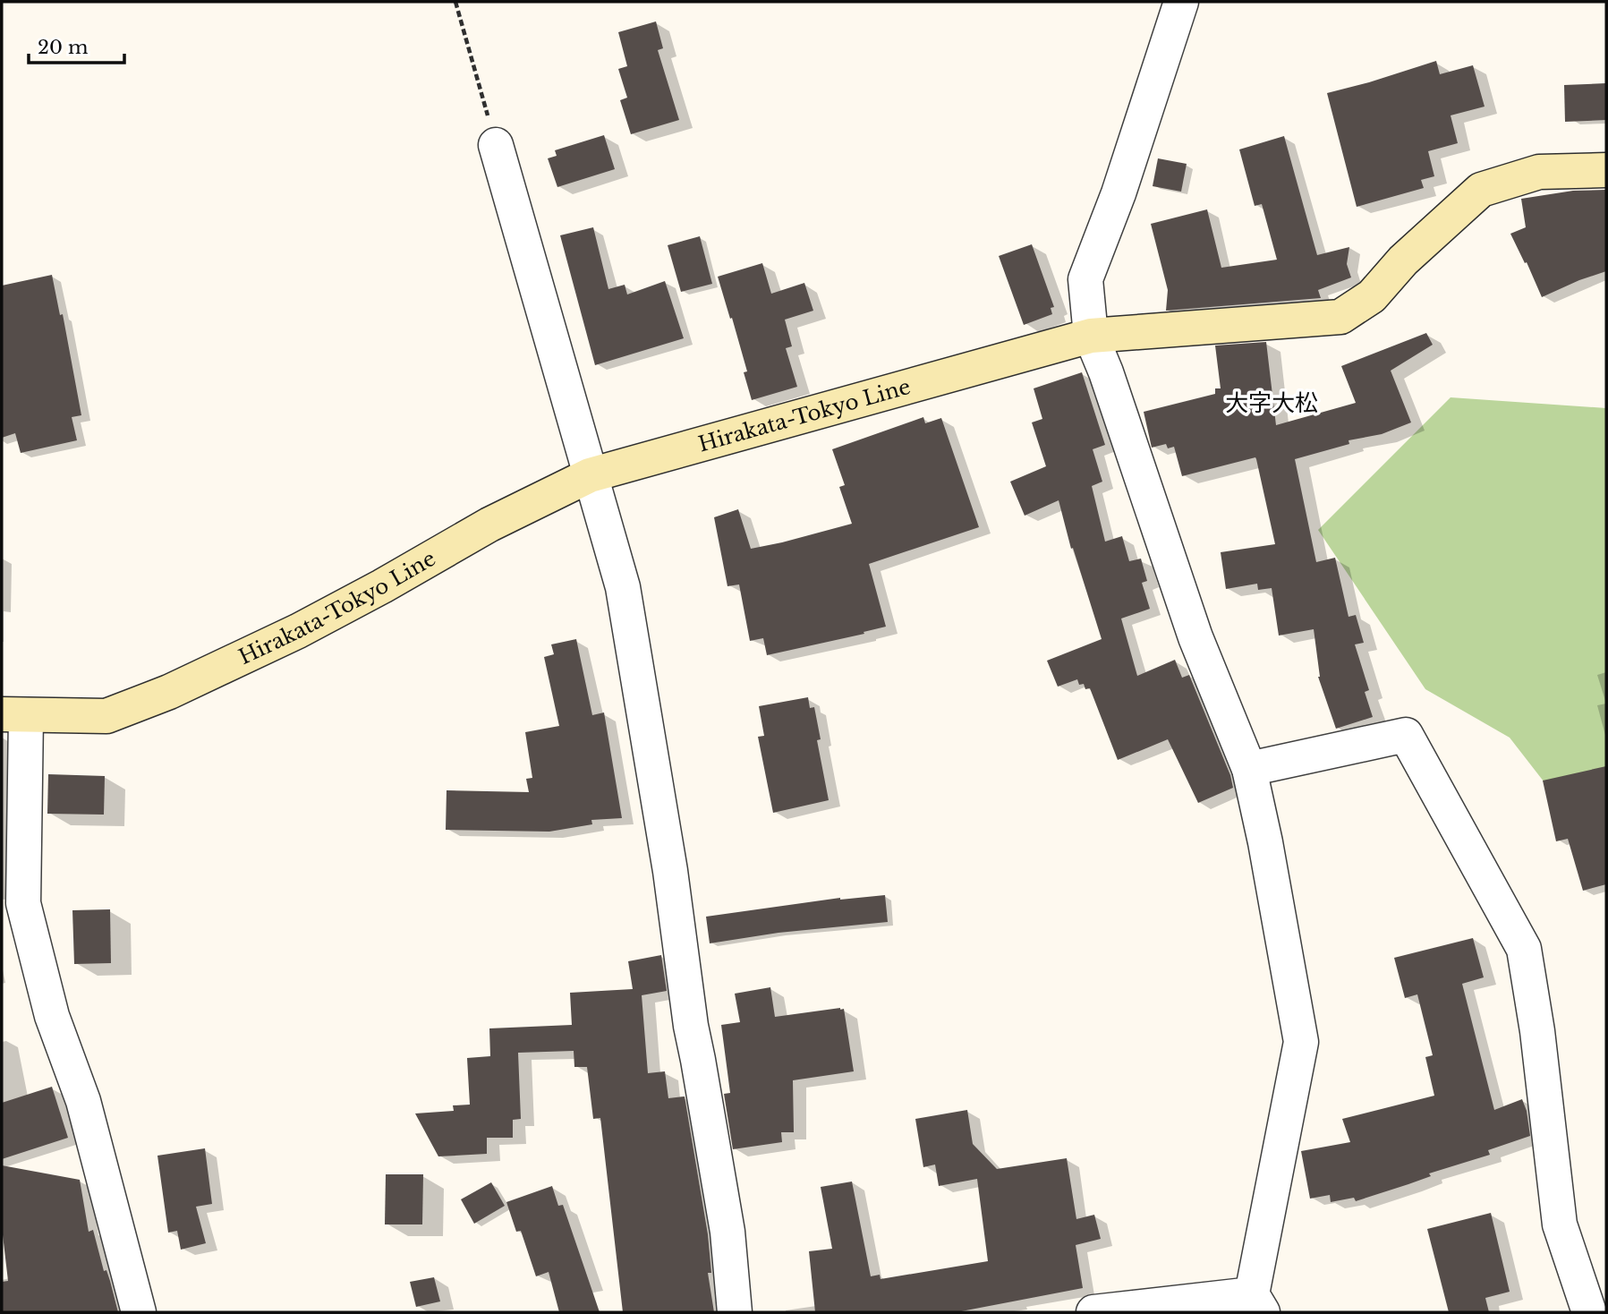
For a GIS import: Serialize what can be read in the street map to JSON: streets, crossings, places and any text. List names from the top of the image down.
{
  "streets": {
    "main road": ["Hirakata-Tokyo Line"]
  },
  "districts": ["大字大松"],
  "scale_bar": "20 m"
}
